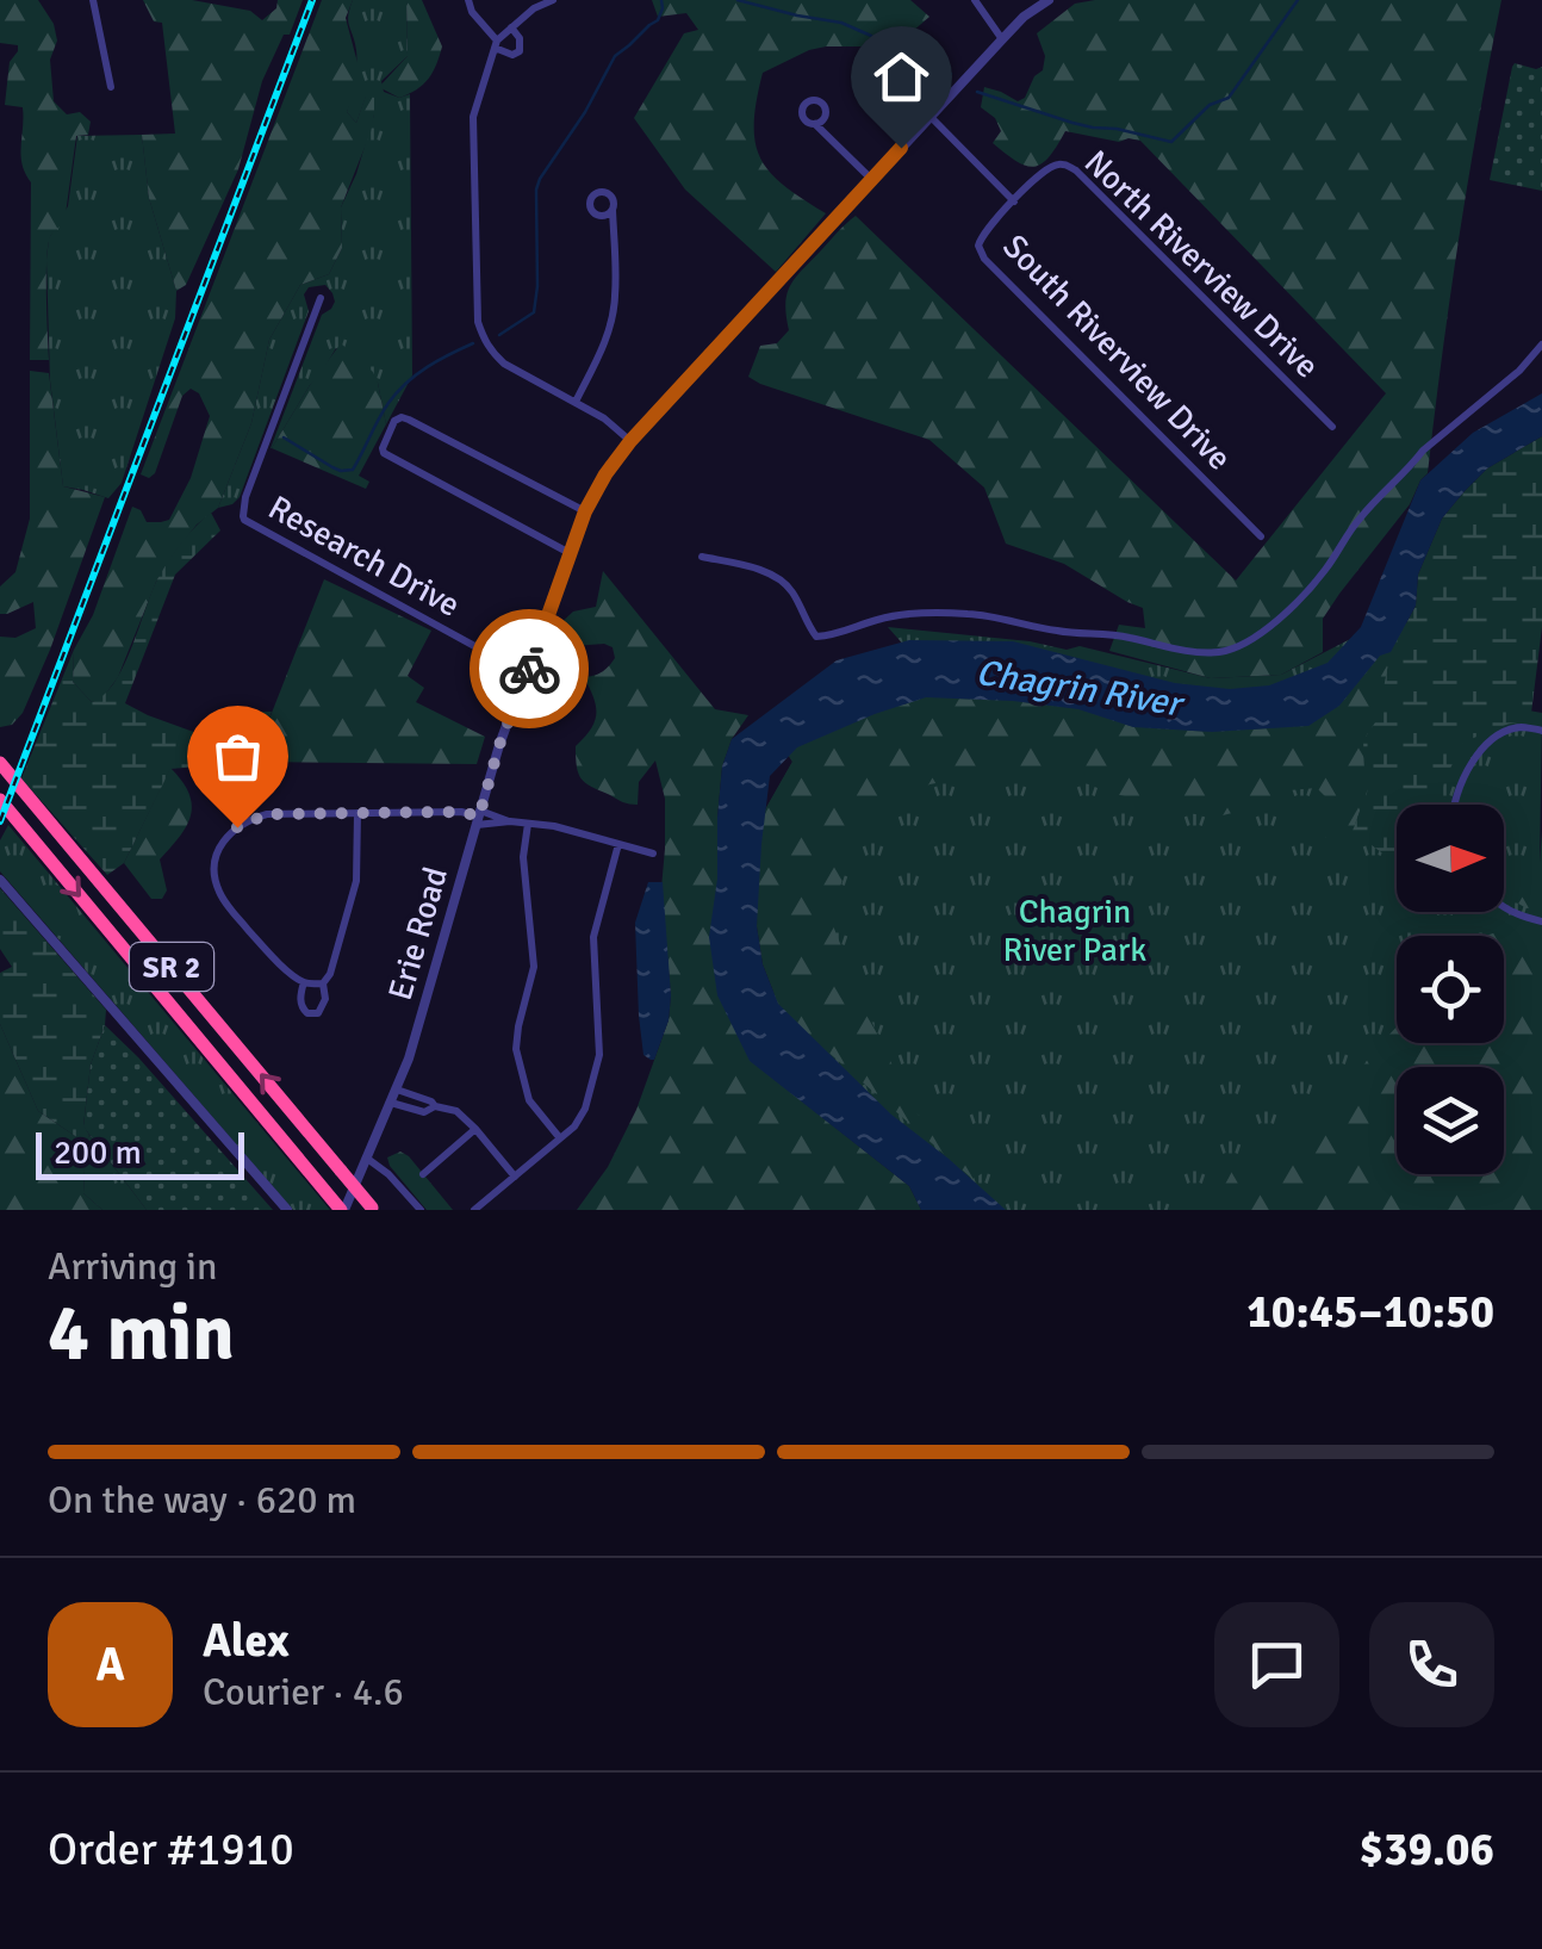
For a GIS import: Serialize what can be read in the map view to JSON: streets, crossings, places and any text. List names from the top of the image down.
{
  "streets": {
    "highway": ["SR 2"],
    "street": [
      "North Riverview Drive",
      "South Riverview Drive",
      "Research Drive",
      "Erie Road"
    ]
  },
  "crossings": [
    ["North Riverview Drive", "South Riverview Drive"],
    ["Research Drive", "Erie Road"],
    ["Erie Road", "SR 2"]
  ],
  "water": ["Chagrin River"],
  "parks": ["Chagrin River Park"],
  "scale_bar": "200 m",
  "north": "right",
  "page": {
    "scale": "200 m",
    "heading": ["4 min", "Arriving in", "10:45–10:50"],
    "panel": [
      "Alex",
      "Courier · 4.6",
      "Order #1910",
      "$39.06"
    ],
    "bar": "On the way · 620 m",
    "round": "A"
  }
}
